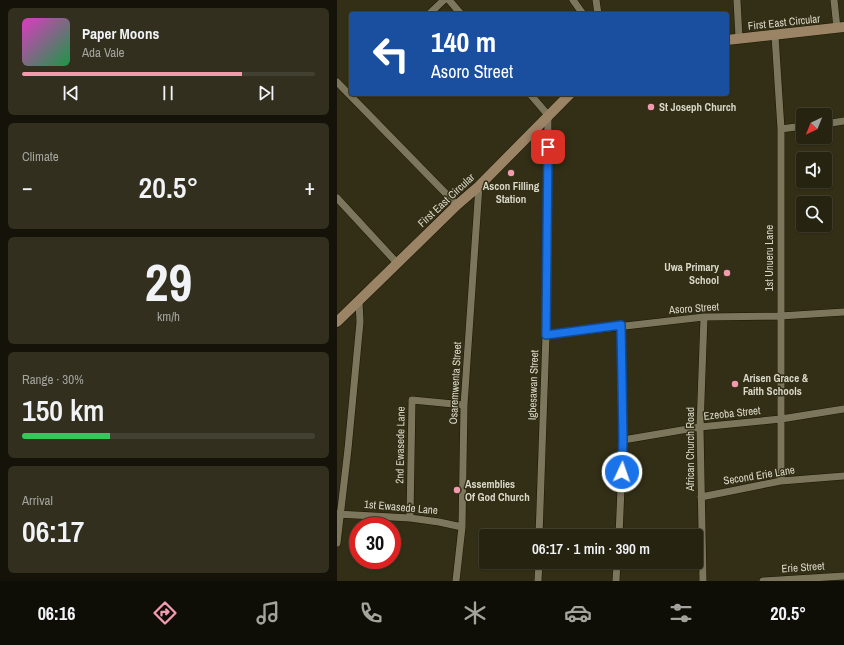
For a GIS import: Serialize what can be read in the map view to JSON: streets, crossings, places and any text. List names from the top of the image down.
{
  "streets": {
    "street": [
      "First East Circular",
      "1st Unueru Lane",
      "Asoro Street",
      "Osaremwenta Street",
      "Igbesawan Street",
      "Ezeoba Street",
      "2nd Ewasede Lane",
      "African Church Road",
      "Second Erie Lane",
      "1st Ewasede Lane",
      "Erie Street"
    ]
  },
  "crossings": [
    ["First East Circular", "1st Unueru Lane"],
    ["First East Circular", "Osaremwenta Street"],
    ["First East Circular", "Igbesawan Street"],
    ["1st Unueru Lane", "Asoro Street"],
    ["1st Unueru Lane", "Ezeoba Street"],
    ["1st Unueru Lane", "Second Erie Lane"],
    ["Asoro Street", "Igbesawan Street"],
    ["Asoro Street", "African Church Road"],
    ["Osaremwenta Street", "2nd Ewasede Lane"],
    ["Osaremwenta Street", "1st Ewasede Lane"],
    ["Ezeoba Street", "African Church Road"],
    ["2nd Ewasede Lane", "1st Ewasede Lane"],
    ["African Church Road", "Second Erie Lane"]
  ],
  "places": [
    "St Joseph Church",
    "Ascon Filling Station",
    "Uwa Primary School",
    "Arisen Grace & Faith Schools",
    "Assemblies Of God Church"
  ],
  "north": "bottom left",
  "page": {
    "turn": ["140 m", "Asoro Street"],
    "song": ["Paper Moons", "Ada Vale"],
    "tile": [
      "Climate",
      ["29", "km/h"],
      ["Range · 30%", "150 km"],
      ["Arrival", "06:17"]
    ],
    "heat": ["−", "20.5°", "+"],
    "limit": "30",
    "trip": "06:17 · 1 min · 390 m",
    "tabs": ["06:16", "20.5°"]
  }
}
